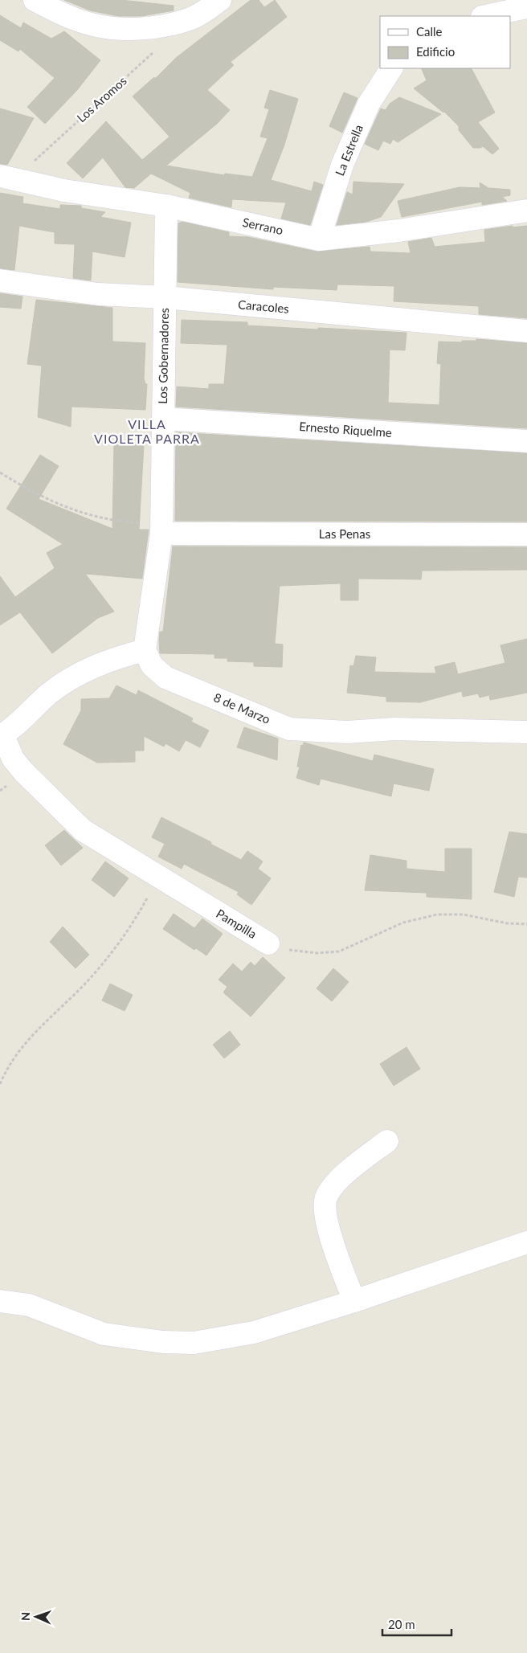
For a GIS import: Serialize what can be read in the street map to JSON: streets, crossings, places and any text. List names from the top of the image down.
{
  "streets": {
    "street": [
      "La Estrella",
      "Serrano",
      "Caracoles",
      "Los Gobernadores",
      "Ernesto Riquelme",
      "Las Penas",
      "8 de Marzo",
      "Pampilla"
    ],
    "path": ["Los Aromos"]
  },
  "crossings": [
    ["Los Aromos", "Serrano"],
    ["La Estrella", "Serrano"],
    ["Serrano", "Los Gobernadores"],
    ["Caracoles", "Los Gobernadores"],
    ["Los Gobernadores", "Ernesto Riquelme"],
    ["Los Gobernadores", "Las Penas"],
    ["Los Gobernadores", "8 de Marzo"]
  ],
  "districts": ["VILLA VIOLETA PARRA"],
  "legend": ["Calle", "Edificio"],
  "scale_bar": "20 m",
  "north": "left"
}
